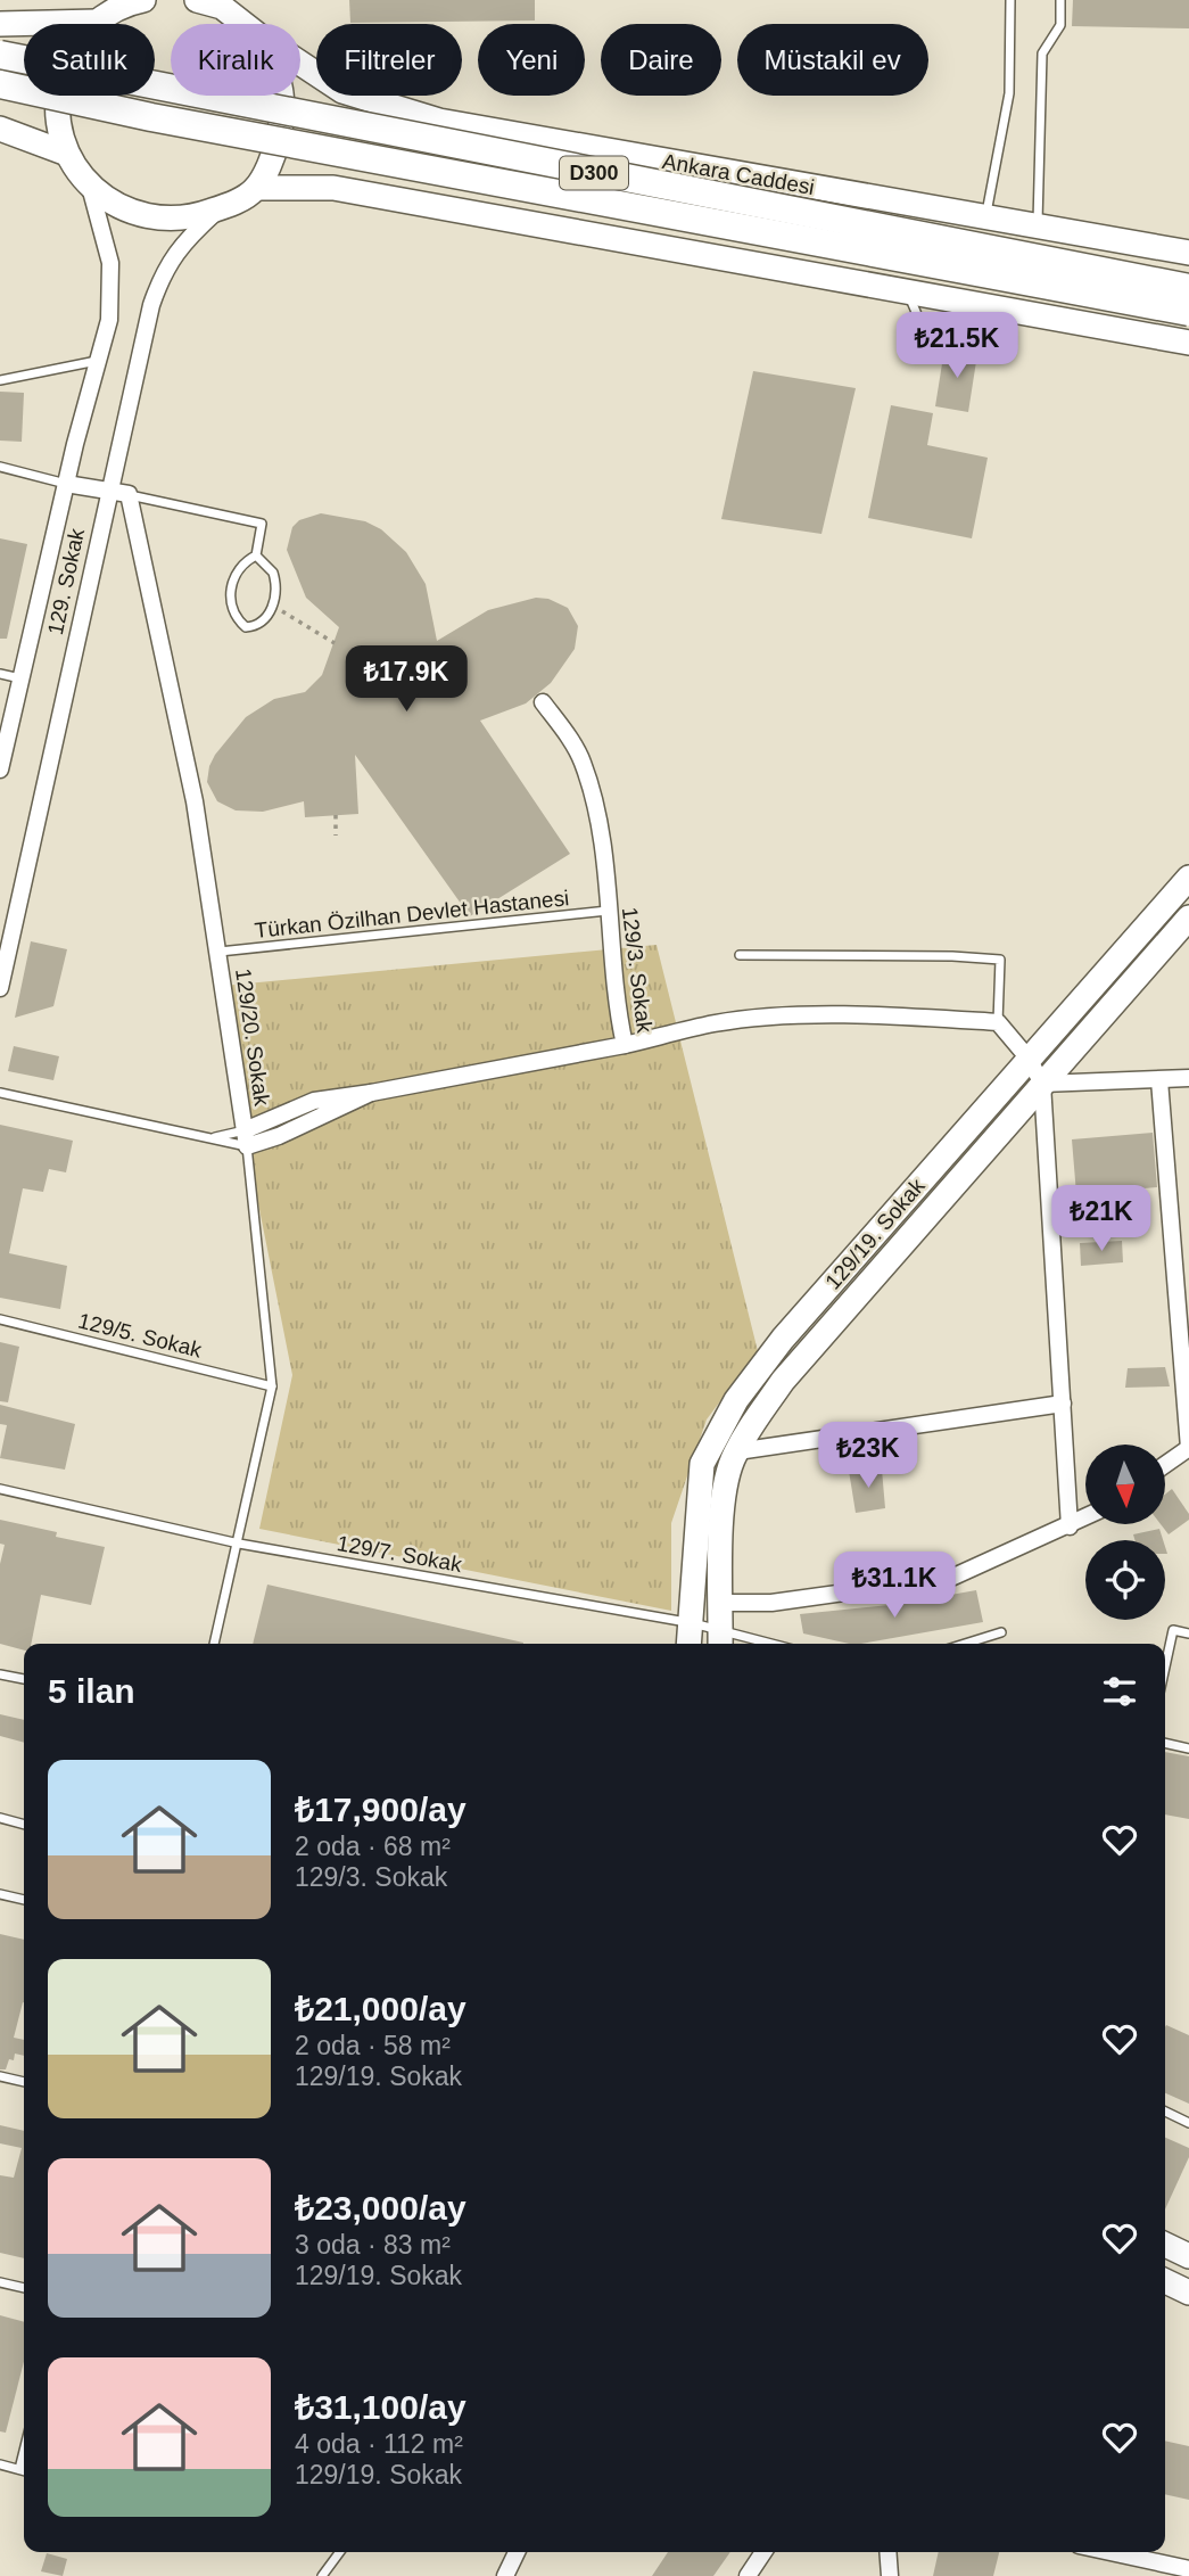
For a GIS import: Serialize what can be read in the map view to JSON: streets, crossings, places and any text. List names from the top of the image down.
{
  "streets": {
    "highway": ["D300", "Ankara Caddesi"],
    "main road": ["129/19. Sokak"],
    "street": ["129. Sokak", "129/3. Sokak", "129/20. Sokak"],
    "lane": ["Türkan Özilhan Devlet Hastanesi", "129/5. Sokak", "129/7. Sokak"]
  },
  "crossings": [
    ["Türkan Özilhan Devlet Hastanesi", "129/3. Sokak"],
    ["Türkan Özilhan Devlet Hastanesi", "129/20. Sokak"],
    ["129/3. Sokak", "129/20. Sokak"],
    ["129/20. Sokak", "129/5. Sokak"],
    ["129/20. Sokak", "129/7. Sokak"],
    ["129/19. Sokak", "129/7. Sokak"]
  ],
  "north": "bottom",
  "page": {
    "chip": [
      "Satılık",
      "Kiralık",
      "Filtreler",
      "Yeni",
      "Daire",
      "Müstakil ev"
    ],
    "price": [
      "₺21.5K",
      "₺17.9K",
      "₺21K",
      "₺23K",
      "₺31.1K"
    ],
    "heading": "5 ilan",
    "list": [
      {
        "name": "₺17,900/ay",
        "note": "2 oda · 68 m² · 129/3. Sokak"
      },
      {
        "name": "₺21,000/ay",
        "note": "2 oda · 58 m² · 129/19. Sokak"
      },
      {
        "name": "₺23,000/ay",
        "note": "3 oda · 83 m² · 129/19. Sokak"
      },
      {
        "name": "₺31,100/ay",
        "note": "4 oda · 112 m² · 129/19. Sokak"
      }
    ]
  }
}
